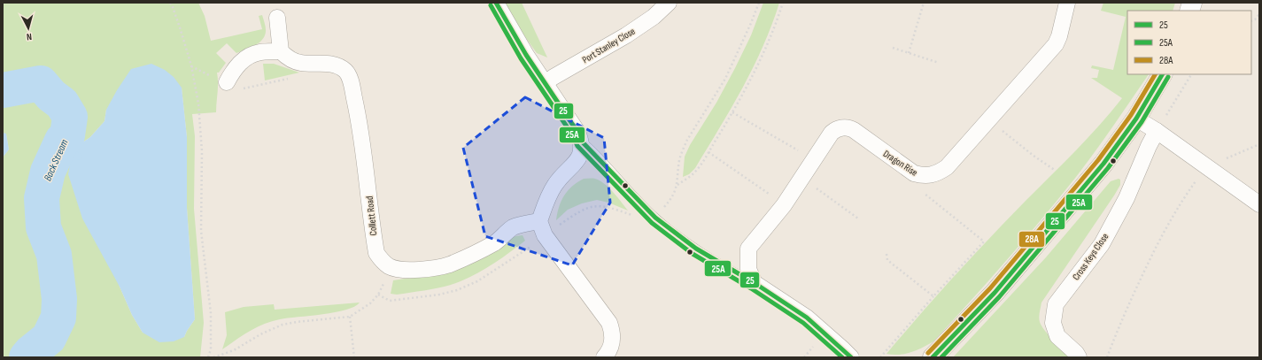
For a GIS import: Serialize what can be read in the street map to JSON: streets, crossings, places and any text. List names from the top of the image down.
{
  "streets": {
    "street": [
      "Port Stanley Close",
      "Dragon Rise",
      "Collett Road",
      "Cross Keys Close"
    ]
  },
  "water": ["Back Stream"],
  "lines": ["transit line 25", "transit line 25A", "transit line 28A"],
  "legend": ["25", "25A", "28A"],
  "north": "bottom"
}
